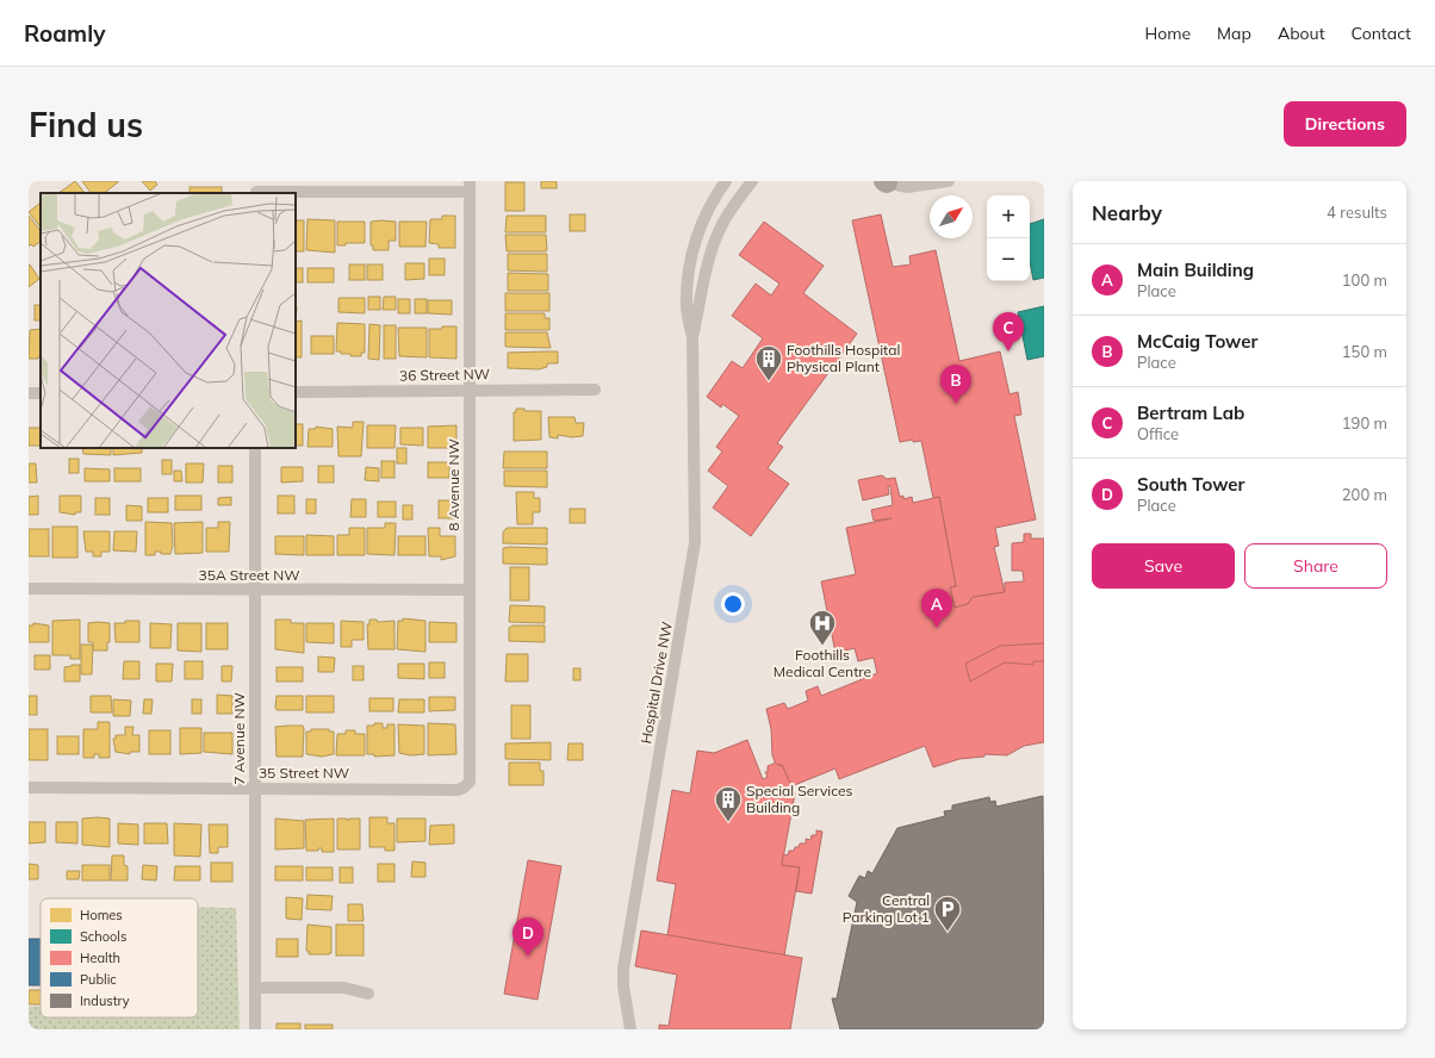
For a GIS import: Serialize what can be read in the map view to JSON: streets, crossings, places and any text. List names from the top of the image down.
{
  "streets": {
    "street": [
      "36 Street NW",
      "8 Avenue NW",
      "35A Street NW",
      "Hospital Drive NW",
      "7 Avenue NW",
      "35 Street NW"
    ]
  },
  "crossings": [
    ["36 Street NW", "8 Avenue NW"],
    ["8 Avenue NW", "35A Street NW"],
    ["8 Avenue NW", "35 Street NW"],
    ["35A Street NW", "7 Avenue NW"],
    ["7 Avenue NW", "35 Street NW"]
  ],
  "places": {
    "building": ["Foothills Hospital Physical Plant", "Special Services Building"],
    "hospital": ["Foothills Medical Centre"],
    "parking": ["Central Parking Lot 1"]
  },
  "legend": [
    "Homes",
    "Schools",
    "Health",
    "Public",
    "Industry"
  ],
  "north": "top right",
  "page": {
    "header": "Roamly",
    "nav": [
      "Home",
      "Map",
      "About",
      "Contact"
    ],
    "buttons": [
      "Directions",
      ["Save", "Share"]
    ],
    "title": "Find us",
    "heading": ["Nearby", "4 results"],
    "map_buttons": ["+", "−"],
    "list": [
      {
        "mark": "A",
        "name": "Main Building",
        "note": "Place",
        "value": "100 m"
      },
      {
        "mark": "B",
        "name": "McCaig Tower",
        "note": "Place",
        "value": "150 m"
      },
      {
        "mark": "C",
        "name": "Bertram Lab",
        "note": "Office",
        "value": "190 m"
      },
      {
        "mark": "D",
        "name": "South Tower",
        "note": "Place",
        "value": "200 m"
      }
    ],
    "pins": [
      "C",
      "B",
      "A",
      "D"
    ]
  }
}
